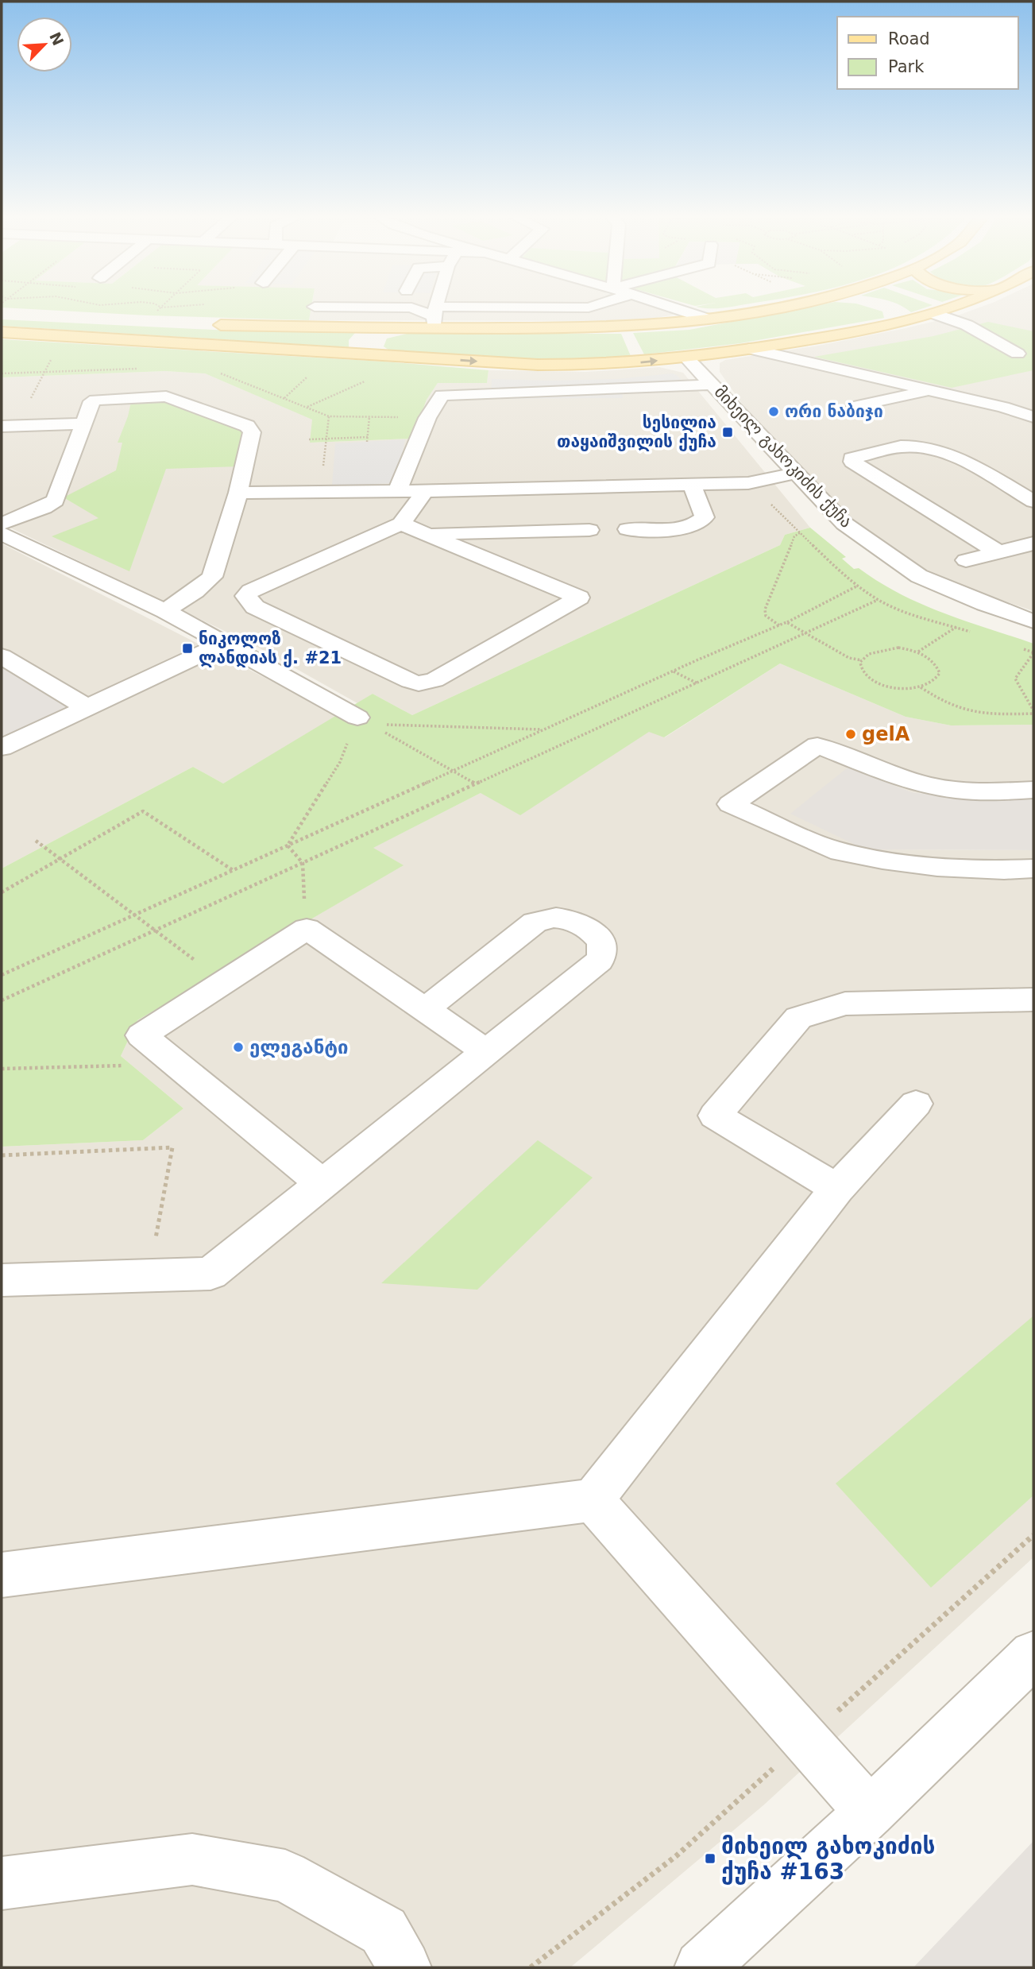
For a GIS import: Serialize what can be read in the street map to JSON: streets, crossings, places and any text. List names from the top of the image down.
{
  "streets": {
    "street": ["მიხეილ გახოკიძის ქუჩა"]
  },
  "places": {
    "other": ["ორი ნაბიჯი", "gelA", "ელეგანტი"],
    "transit": ["სესილია თაყაიშვილის ქუჩა", "ნიკოლოზ ლანდიას ქ. #21", "მიხეილ გახოკიძის ქუჩა #163"]
  },
  "legend": ["Road", "Park"],
  "north": "top right"
}
